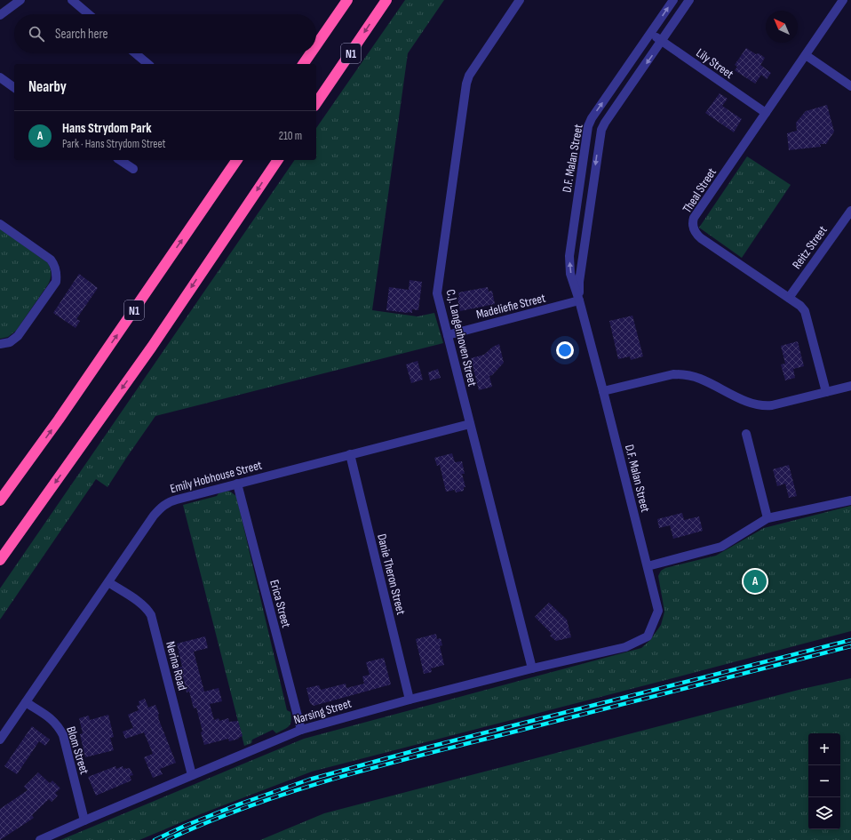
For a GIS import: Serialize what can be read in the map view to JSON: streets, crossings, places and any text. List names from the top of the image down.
{
  "streets": {
    "highway": ["N1"],
    "street": [
      "Lily Street",
      "D.F. Malan Street",
      "Theal Street",
      "Reitz Street",
      "Madeliefie Street",
      "C.J. Langenhoven Street",
      "Emily Hobhouse Street",
      "Danie Theron Street",
      "Erica Street",
      "Nerina Road",
      "Narsing Street",
      "Blom Street"
    ]
  },
  "crossings": [
    ["Lily Street", "D.F. Malan Street"],
    ["Lily Street", "Theal Street"],
    ["D.F. Malan Street", "Madeliefie Street"],
    ["D.F. Malan Street", "Narsing Street"],
    ["Theal Street", "Reitz Street"],
    ["Madeliefie Street", "C.J. Langenhoven Street"],
    ["C.J. Langenhoven Street", "Emily Hobhouse Street"],
    ["C.J. Langenhoven Street", "Narsing Street"],
    ["Emily Hobhouse Street", "Danie Theron Street"],
    ["Emily Hobhouse Street", "Erica Street"],
    ["Emily Hobhouse Street", "Nerina Road"],
    ["Emily Hobhouse Street", "Blom Street"],
    ["Danie Theron Street", "Narsing Street"],
    ["Erica Street", "Narsing Street"],
    ["Nerina Road", "Narsing Street"],
    ["Narsing Street", "Blom Street"]
  ],
  "north": "top left",
  "page": {
    "search": "Search here",
    "heading": "Nearby",
    "list": [
      {
        "mark": "A",
        "name": "Hans Strydom Park",
        "note": "Park · Hans Strydom Street",
        "value": "210 m"
      }
    ],
    "pins": "A",
    "map_buttons": ["+", "−"]
  }
}
